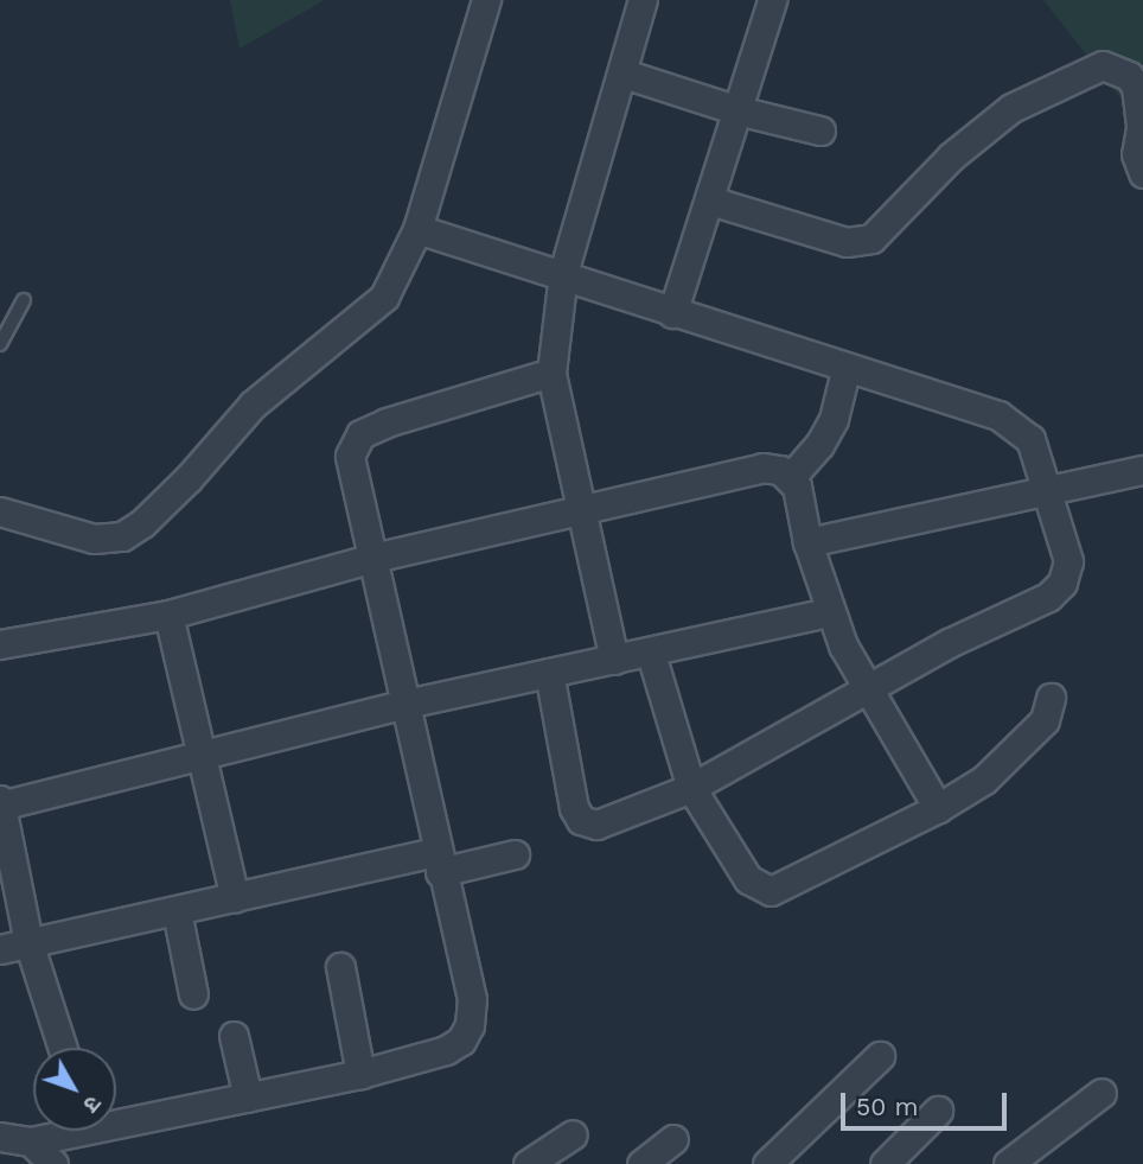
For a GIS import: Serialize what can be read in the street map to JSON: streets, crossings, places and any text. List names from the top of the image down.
{
  "scale_bar": "50 m",
  "north": "bottom right"
}
